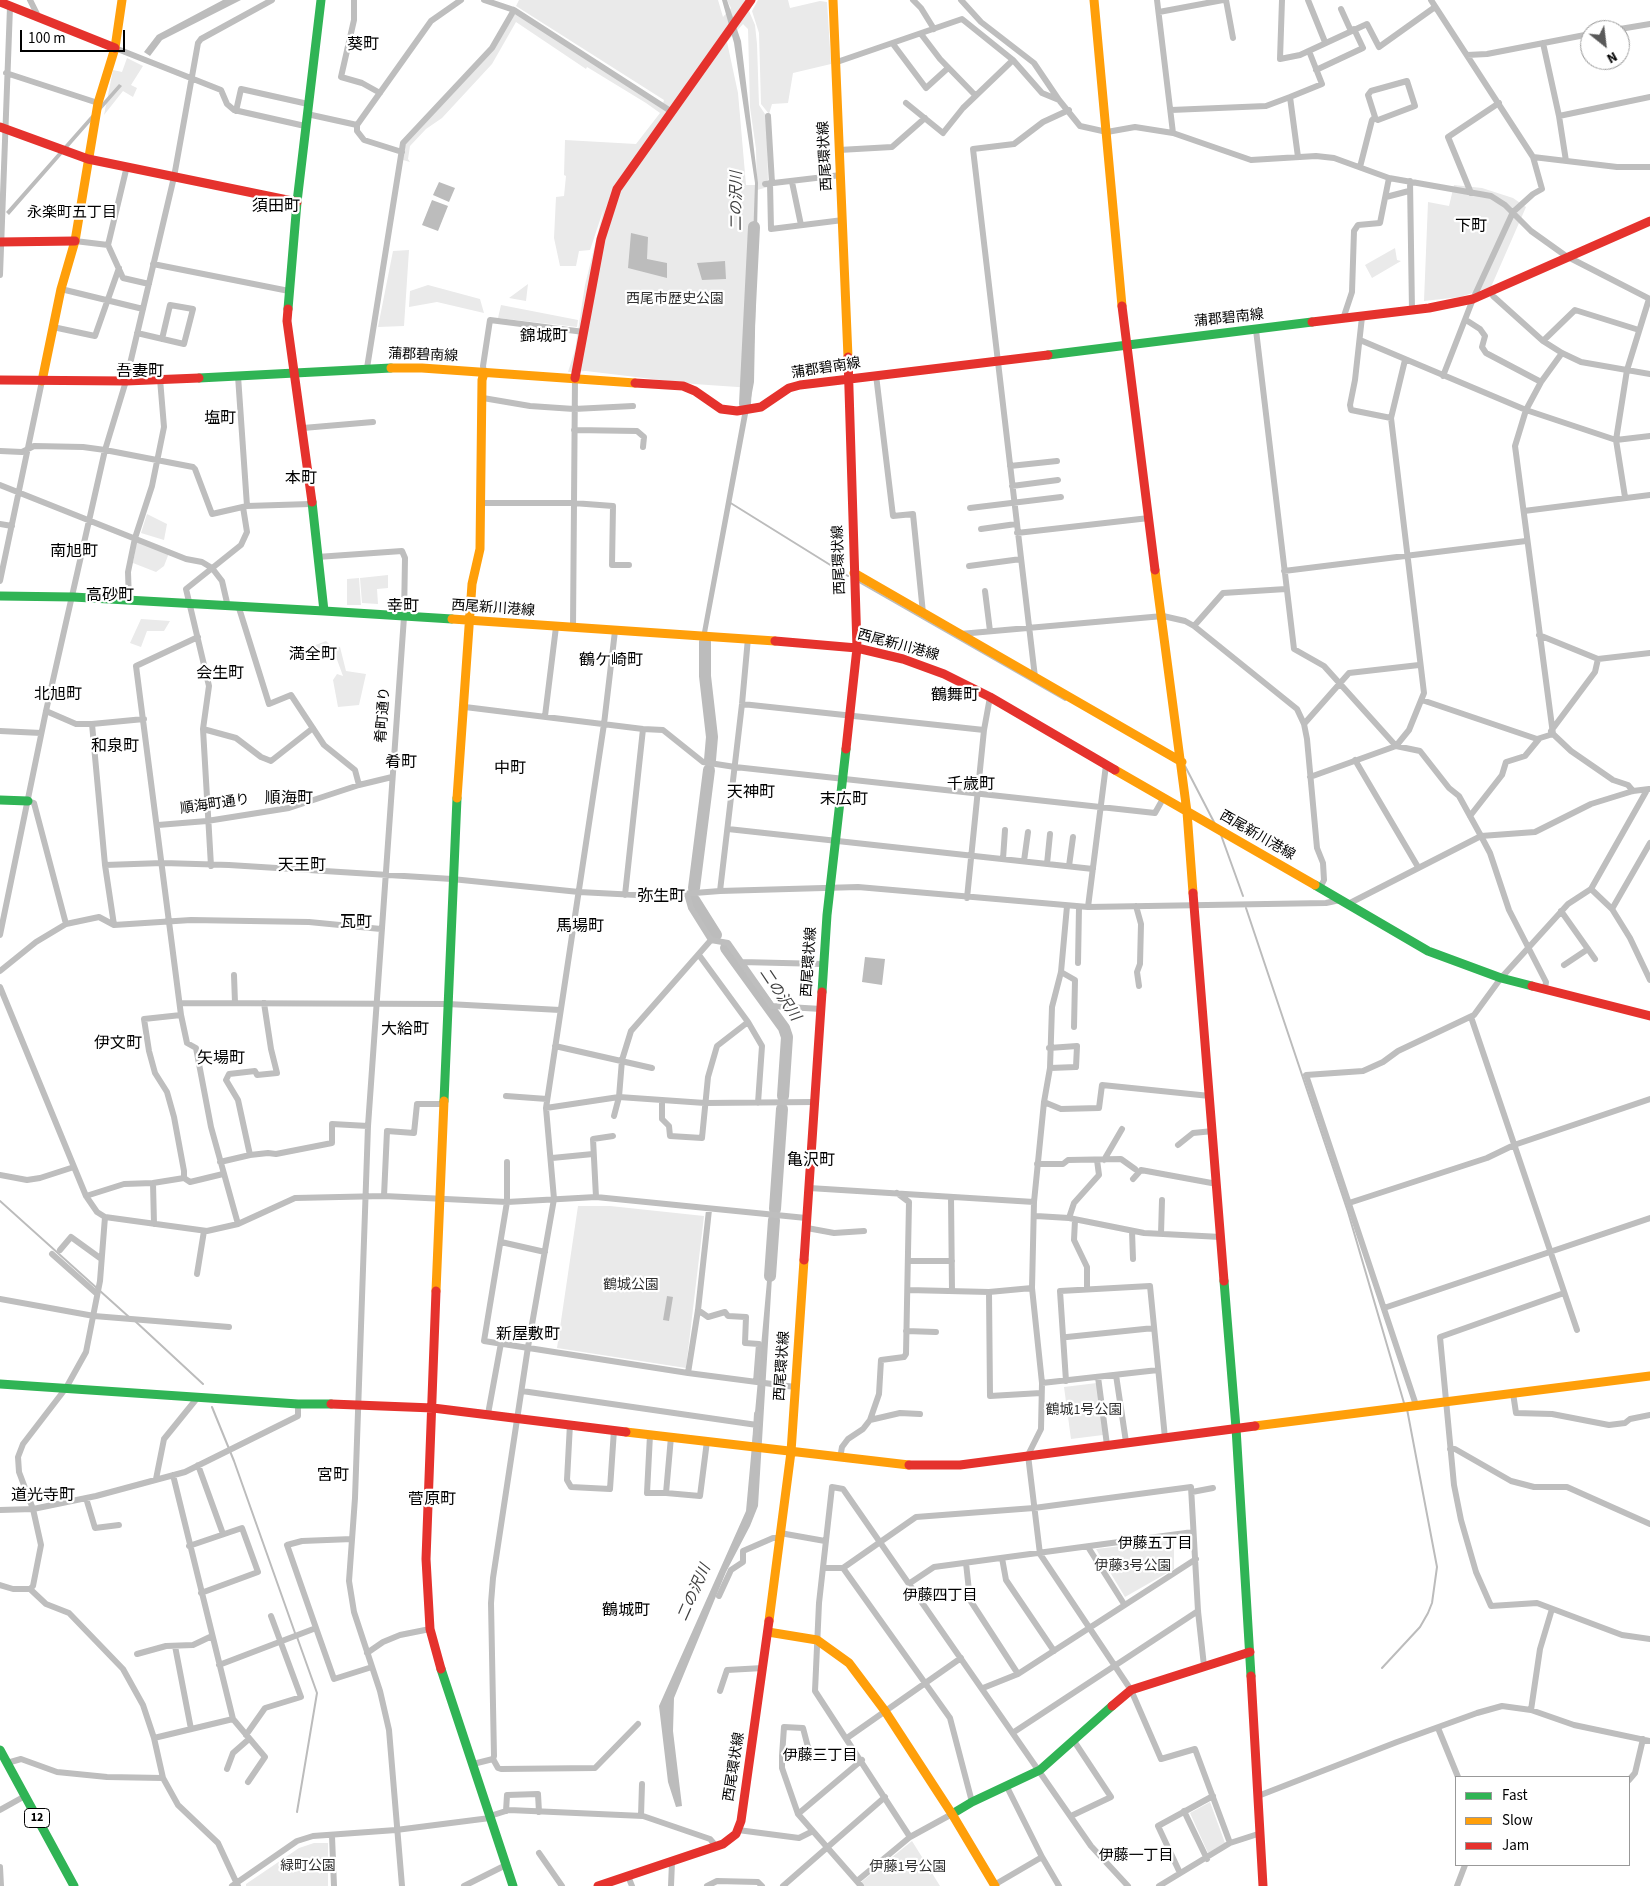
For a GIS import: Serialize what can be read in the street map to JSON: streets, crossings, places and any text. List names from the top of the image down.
{
  "streets": {
    "street": [
      "西尾環状線",
      "蒲郡碧南線",
      "西尾新川港線",
      "肴町通り",
      "順海町通り",
      "12"
    ]
  },
  "crossings": [
    ["西尾環状線", "蒲郡碧南線"],
    ["西尾環状線", "西尾新川港線"],
    ["西尾新川港線", "肴町通り"],
    ["肴町通り", "順海町通り"]
  ],
  "districts": [
    "葵町",
    "須田町",
    "永楽町五丁目",
    "下町",
    "錦城町",
    "吾妻町",
    "塩町",
    "本町",
    "南旭町",
    "高砂町",
    "幸町",
    "満全町",
    "鶴ケ崎町",
    "会生町",
    "北旭町",
    "鶴舞町",
    "和泉町",
    "肴町",
    "中町",
    "千歳町",
    "天神町",
    "順海町",
    "末広町",
    "天王町",
    "弥生町",
    "瓦町",
    "馬場町",
    "大給町",
    "伊文町",
    "矢場町",
    "亀沢町",
    "新屋敷町",
    "宮町",
    "道光寺町",
    "菅原町",
    "伊藤五丁目",
    "伊藤四丁目",
    "鶴城町",
    "伊藤三丁目",
    "伊藤一丁目"
  ],
  "water": ["二の沢川"],
  "parks": [
    "西尾市歴史公園",
    "鶴城公園",
    "鶴城1号公園",
    "伊藤3号公園",
    "緑町公園",
    "伊藤1号公園"
  ],
  "legend": ["Fast", "Slow", "Jam"],
  "scale_bar": "100 m",
  "north": "bottom right"
}
